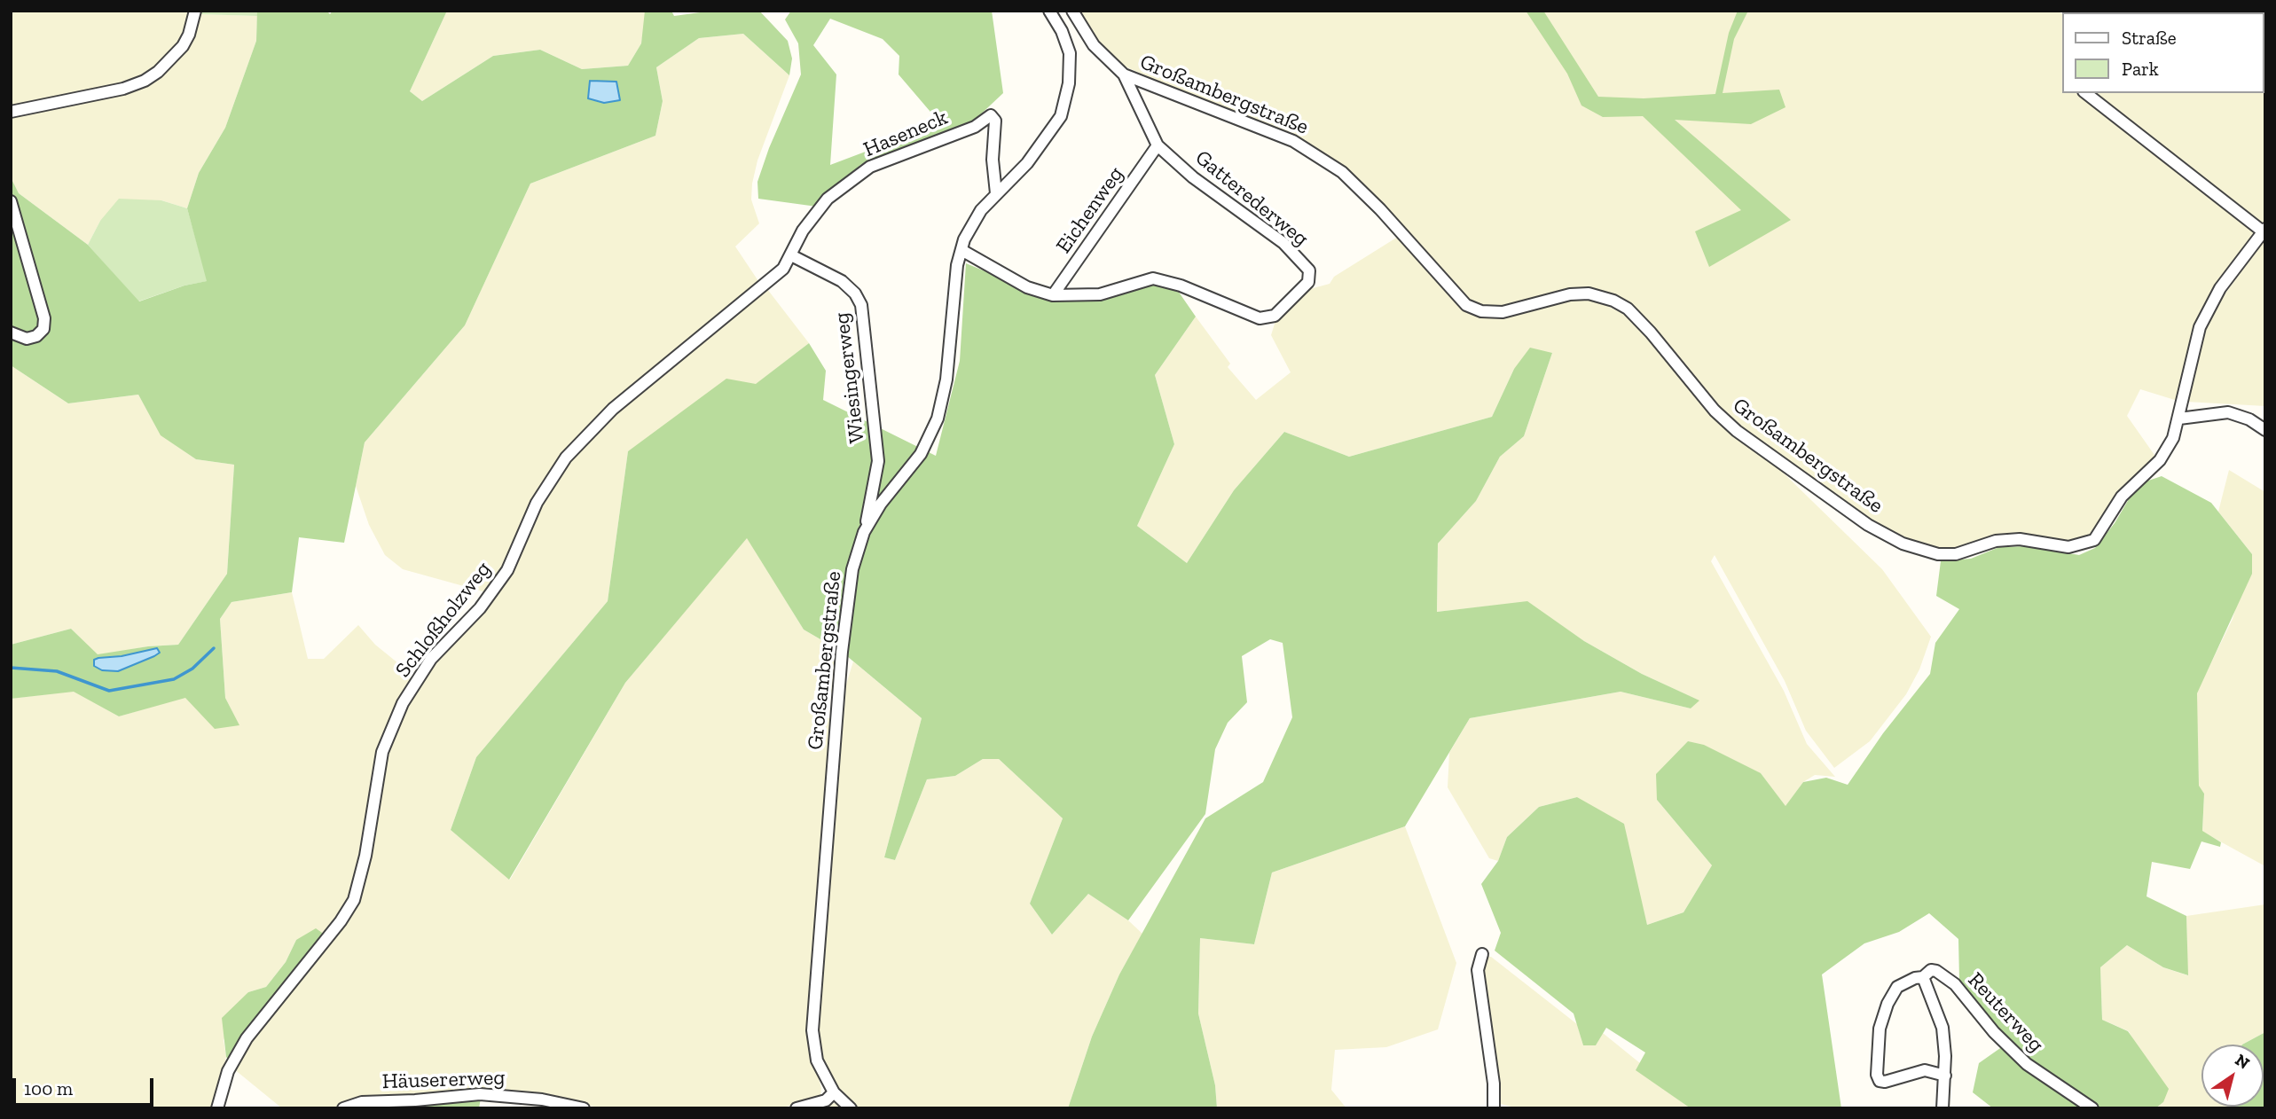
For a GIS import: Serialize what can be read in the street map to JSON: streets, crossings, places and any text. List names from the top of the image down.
{
  "streets": {
    "street": [
      "Großambergstraße",
      "Haseneck",
      "Gatterederweg",
      "Eichenweg",
      "Wiesingerweg",
      "Schloßholzweg",
      "Reuterweg",
      "Häusererweg"
    ]
  },
  "crossings": [
    ["Großambergstraße", "Haseneck"],
    ["Großambergstraße", "Gatterederweg"],
    ["Großambergstraße", "Wiesingerweg"],
    ["Haseneck", "Wiesingerweg"],
    ["Haseneck", "Schloßholzweg"],
    ["Gatterederweg", "Eichenweg"],
    ["Wiesingerweg", "Schloßholzweg"]
  ],
  "legend": ["Straße", "Park"],
  "scale_bar": "100 m",
  "north": "top right"
}
